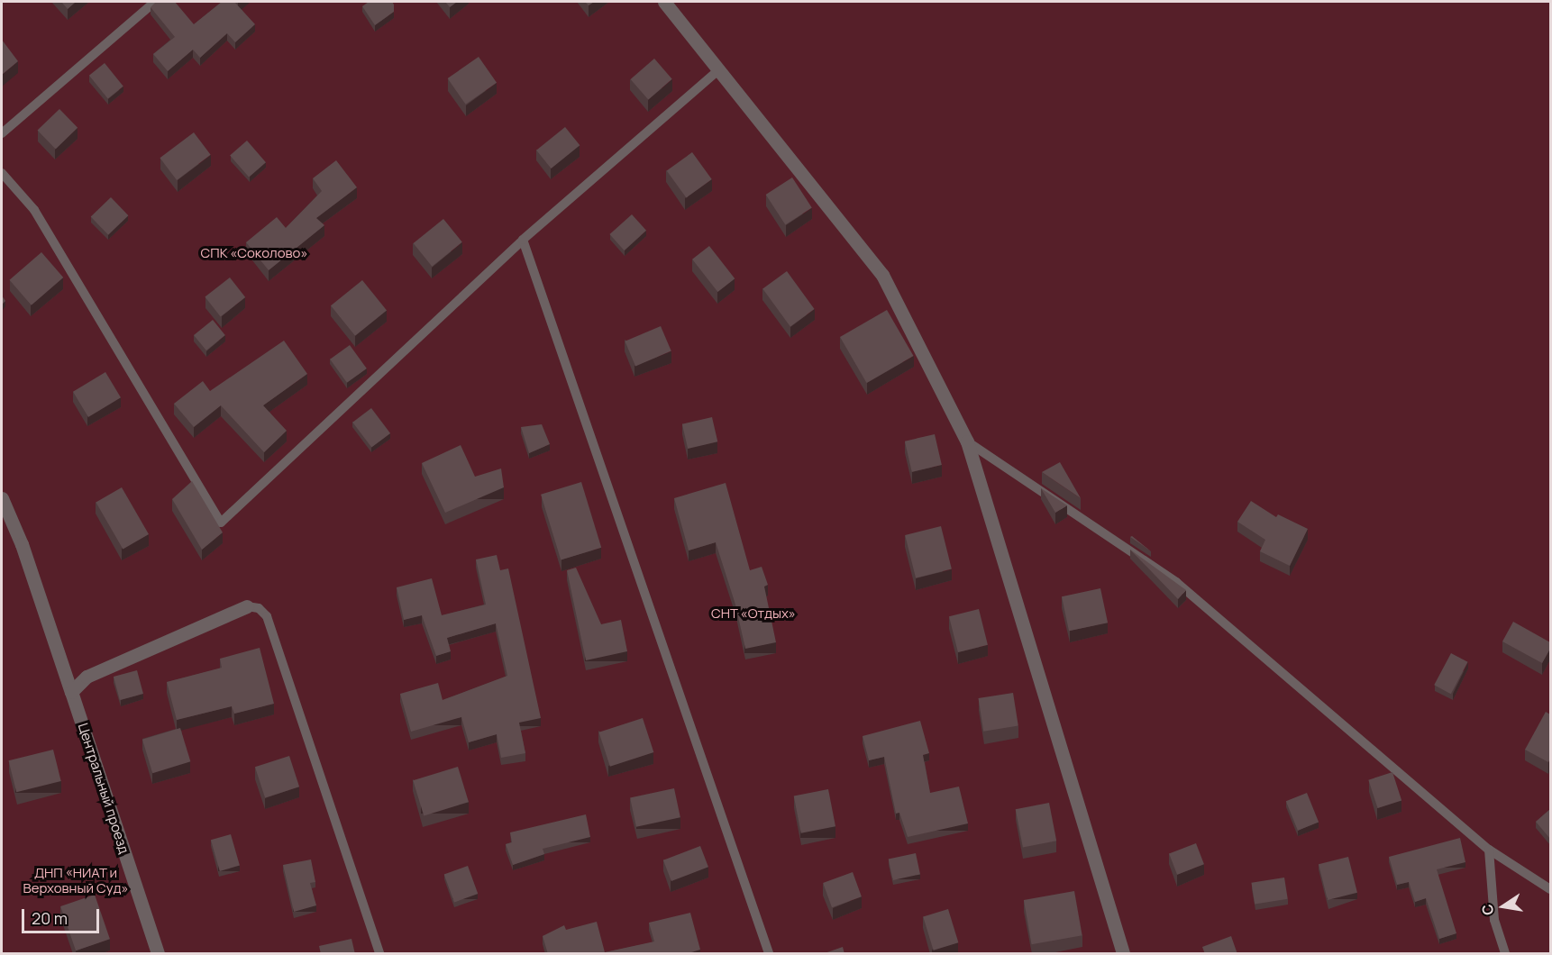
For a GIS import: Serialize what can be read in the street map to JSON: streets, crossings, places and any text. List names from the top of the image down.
{
  "streets": {
    "street": ["Центральный проезд"]
  },
  "parks": ["СПК «Соколово»", "СНТ «Отдых»", "ДНП «НИАТ и Верховный Суд»"],
  "scale_bar": "20 m",
  "north": "left"
}
